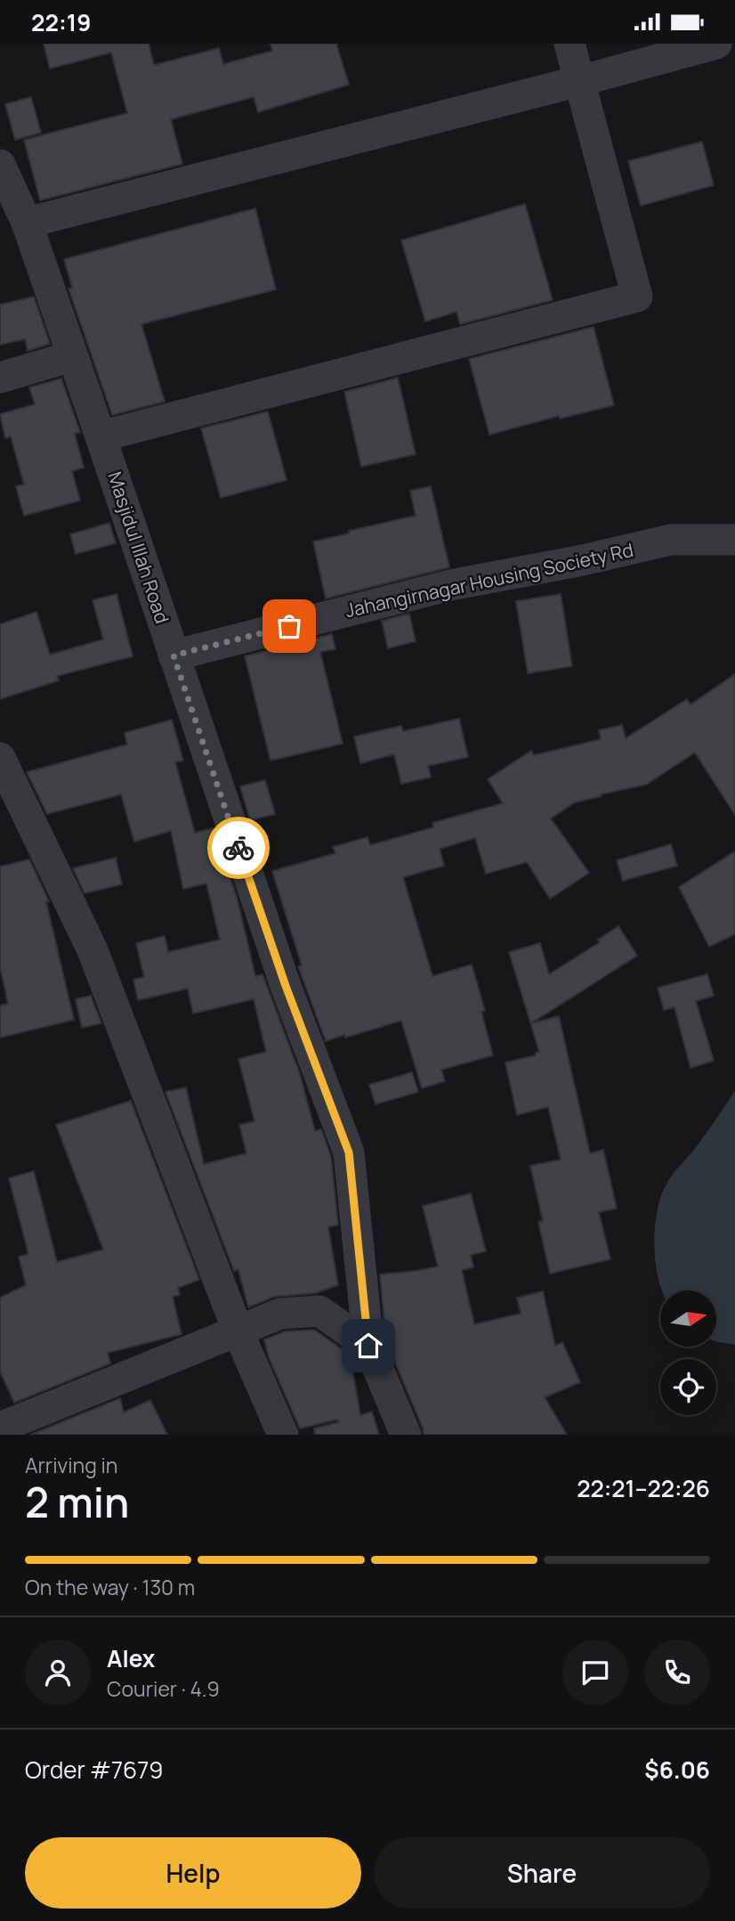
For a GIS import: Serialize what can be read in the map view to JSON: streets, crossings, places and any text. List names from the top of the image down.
{
  "streets": {
    "street": ["Masjidul Illah Road", "Jahangirnagar Housing Society Rd"]
  },
  "crossings": [
    ["Masjidul Illah Road", "Jahangirnagar Housing Society Rd"]
  ],
  "north": "right",
  "page": {
    "status": "22:19",
    "heading": ["2 min", "Arriving in", "22:21–22:26"],
    "panel": [
      "Alex",
      "Courier · 4.9",
      "Order #7679",
      "$6.06"
    ],
    "bar": "On the way · 130 m",
    "buttons": ["Help", "Share"]
  }
}
